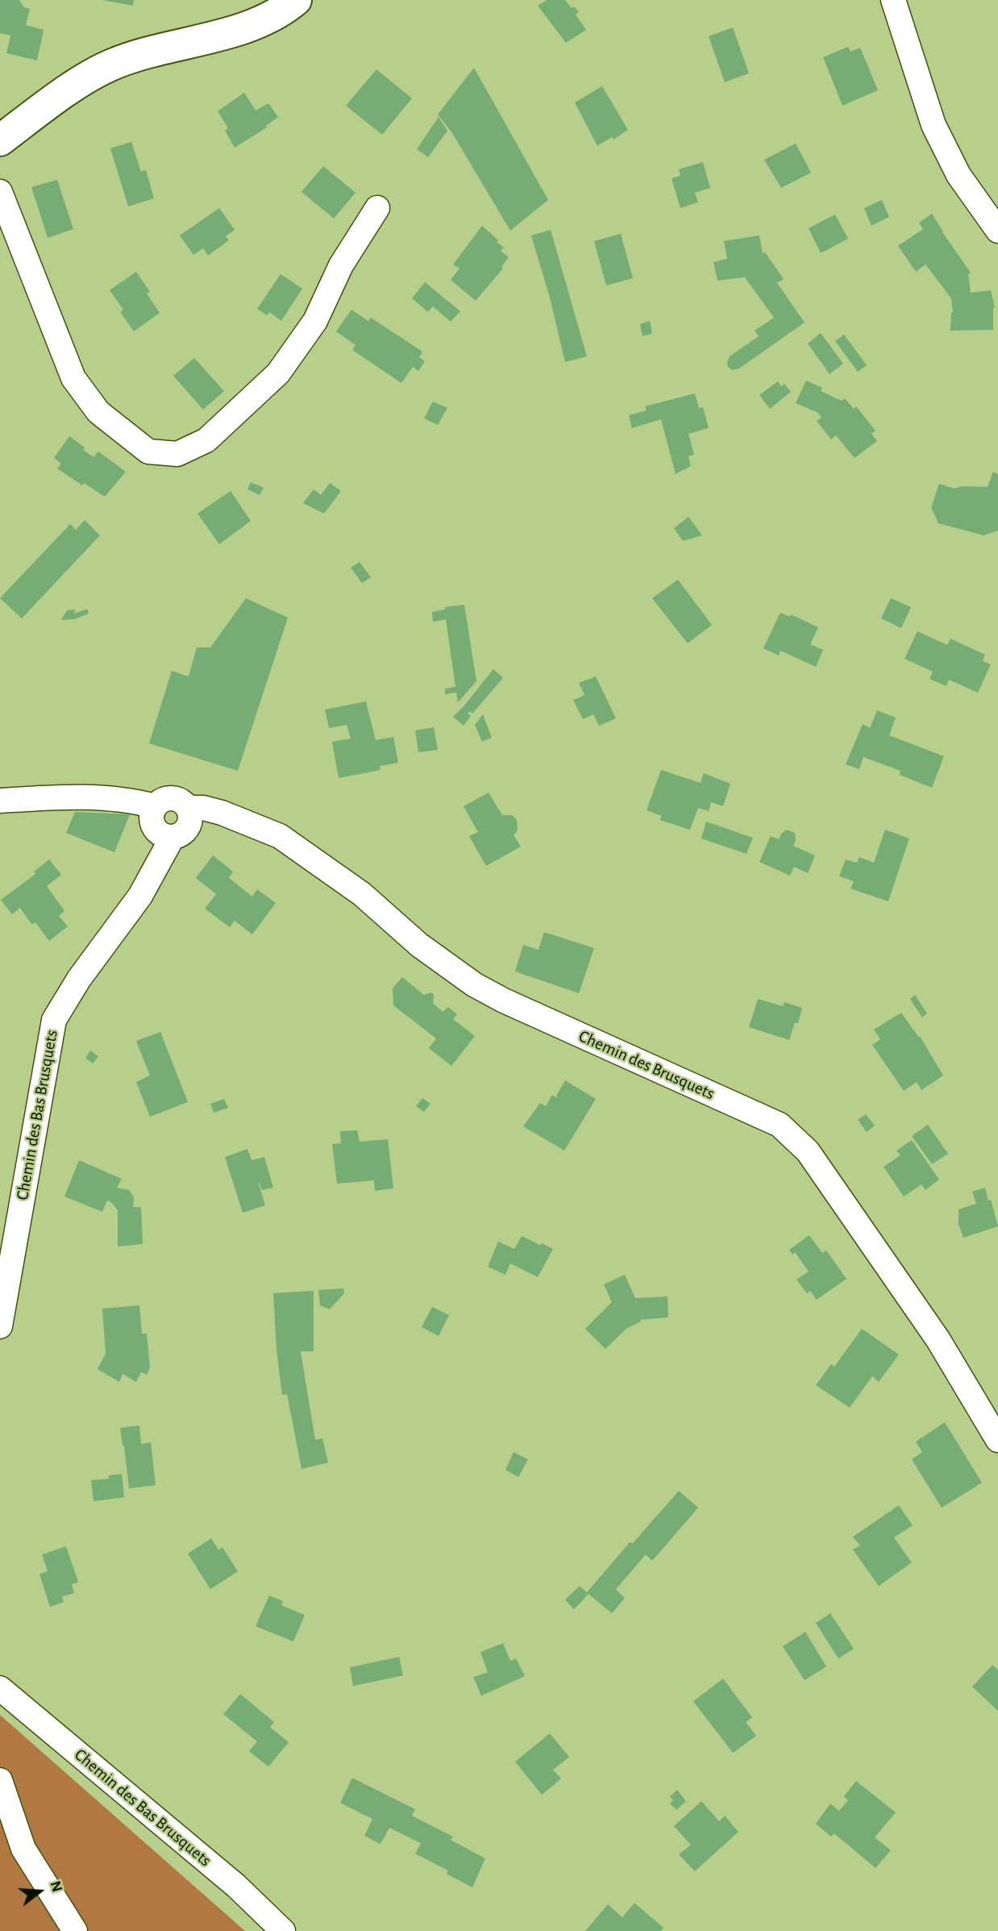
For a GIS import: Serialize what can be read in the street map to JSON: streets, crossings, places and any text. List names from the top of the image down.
{
  "streets": {
    "street": ["Chemin des Brusquets", "Chemin des Bas Brusquets"]
  },
  "crossings": [
    ["Chemin des Brusquets", "Chemin des Bas Brusquets"]
  ],
  "north": "right"
}
